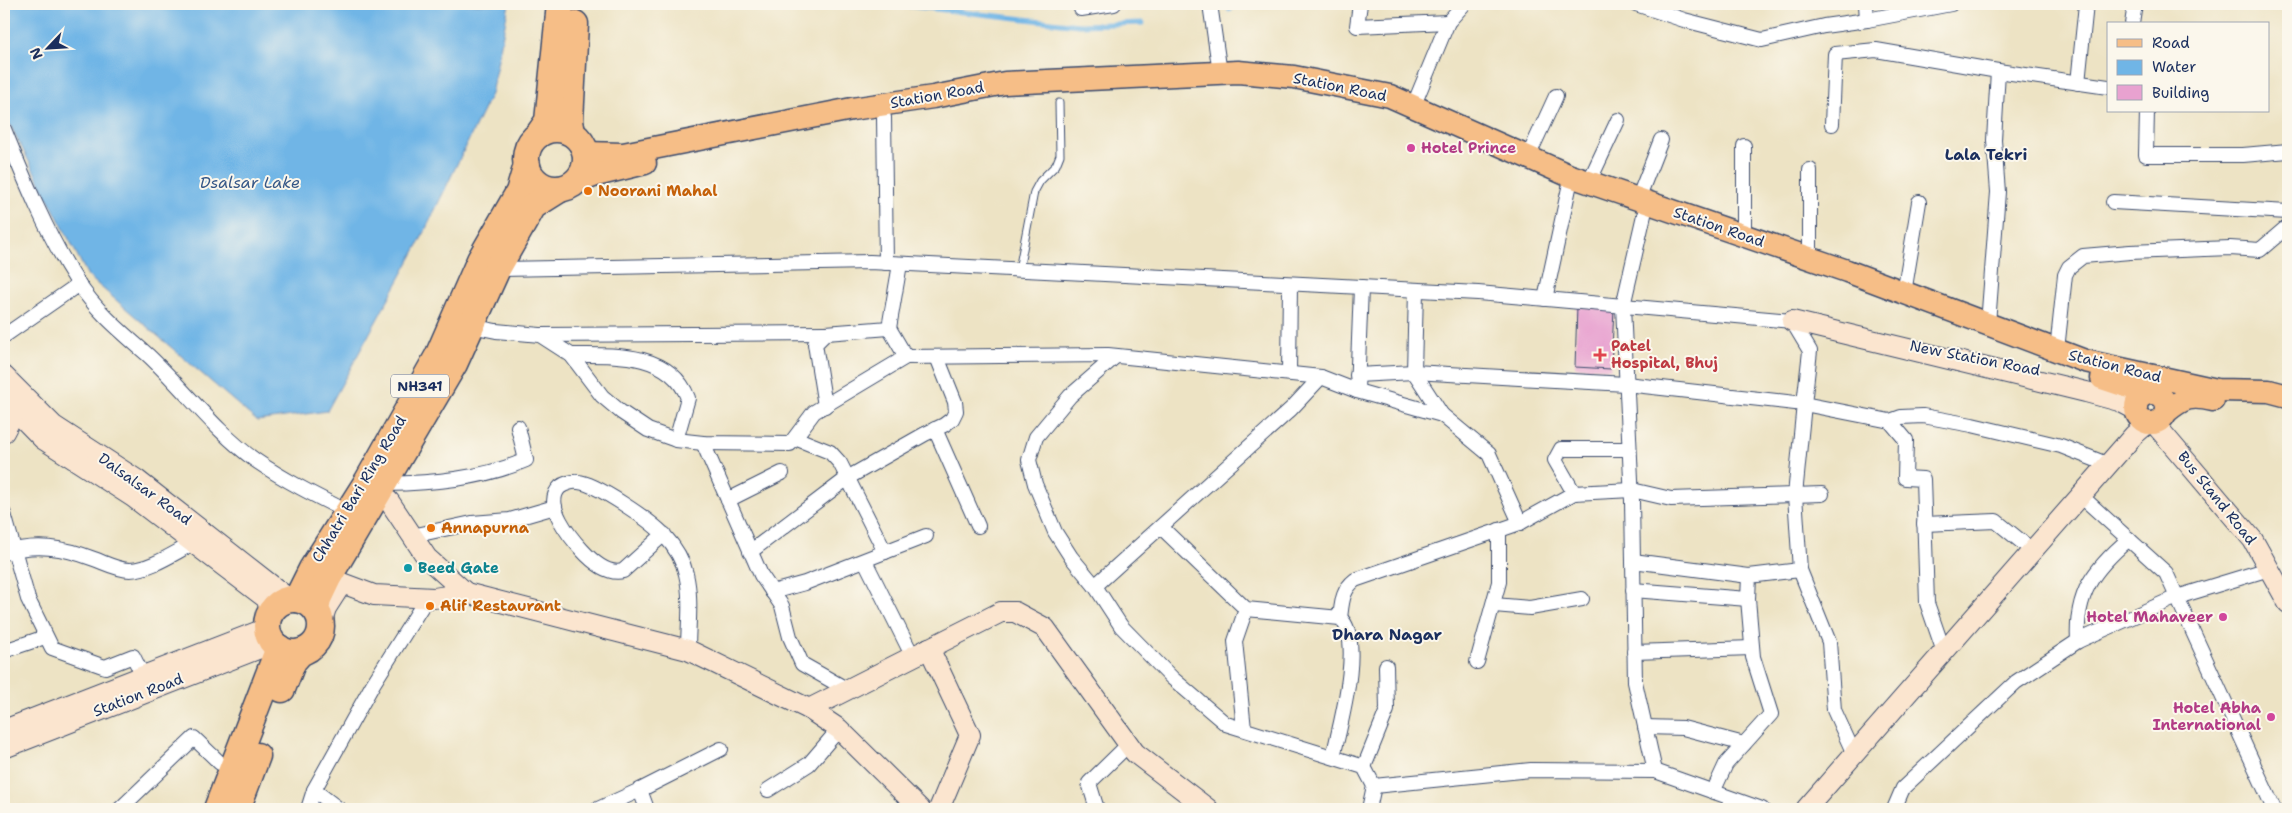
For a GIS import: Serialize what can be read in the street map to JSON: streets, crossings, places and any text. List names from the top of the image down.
{
  "streets": {
    "highway": ["NH341", "Chhatri Bari Ring Road"],
    "main road": ["Station Road"],
    "street": ["New Station Road", "Dalsalsar Road", "Bus Stand Road"]
  },
  "crossings": [
    ["Station Road", "New Station Road"],
    ["Station Road", "NH341"],
    ["Station Road", "Dalsalsar Road"],
    ["Station Road", "Chhatri Bari Ring Road"],
    ["Station Road", "Bus Stand Road"],
    ["New Station Road", "Bus Stand Road"],
    ["NH341", "Chhatri Bari Ring Road"],
    ["Dalsalsar Road", "Chhatri Bari Ring Road"]
  ],
  "districts": ["Lala Tekri", "Dhara Nagar"],
  "water": ["Dsalsar Lake"],
  "places": {
    "other": [
      "Hotel Prince",
      "Noorani Mahal",
      "Annapurna",
      "Beed Gate",
      "Alif Restaurant",
      "Hotel Mahaveer",
      "Hotel Abha International"
    ],
    "health": ["Patel Hospital, Bhuj"]
  },
  "legend": ["Road", "Water", "Building"],
  "north": "bottom left"
}
